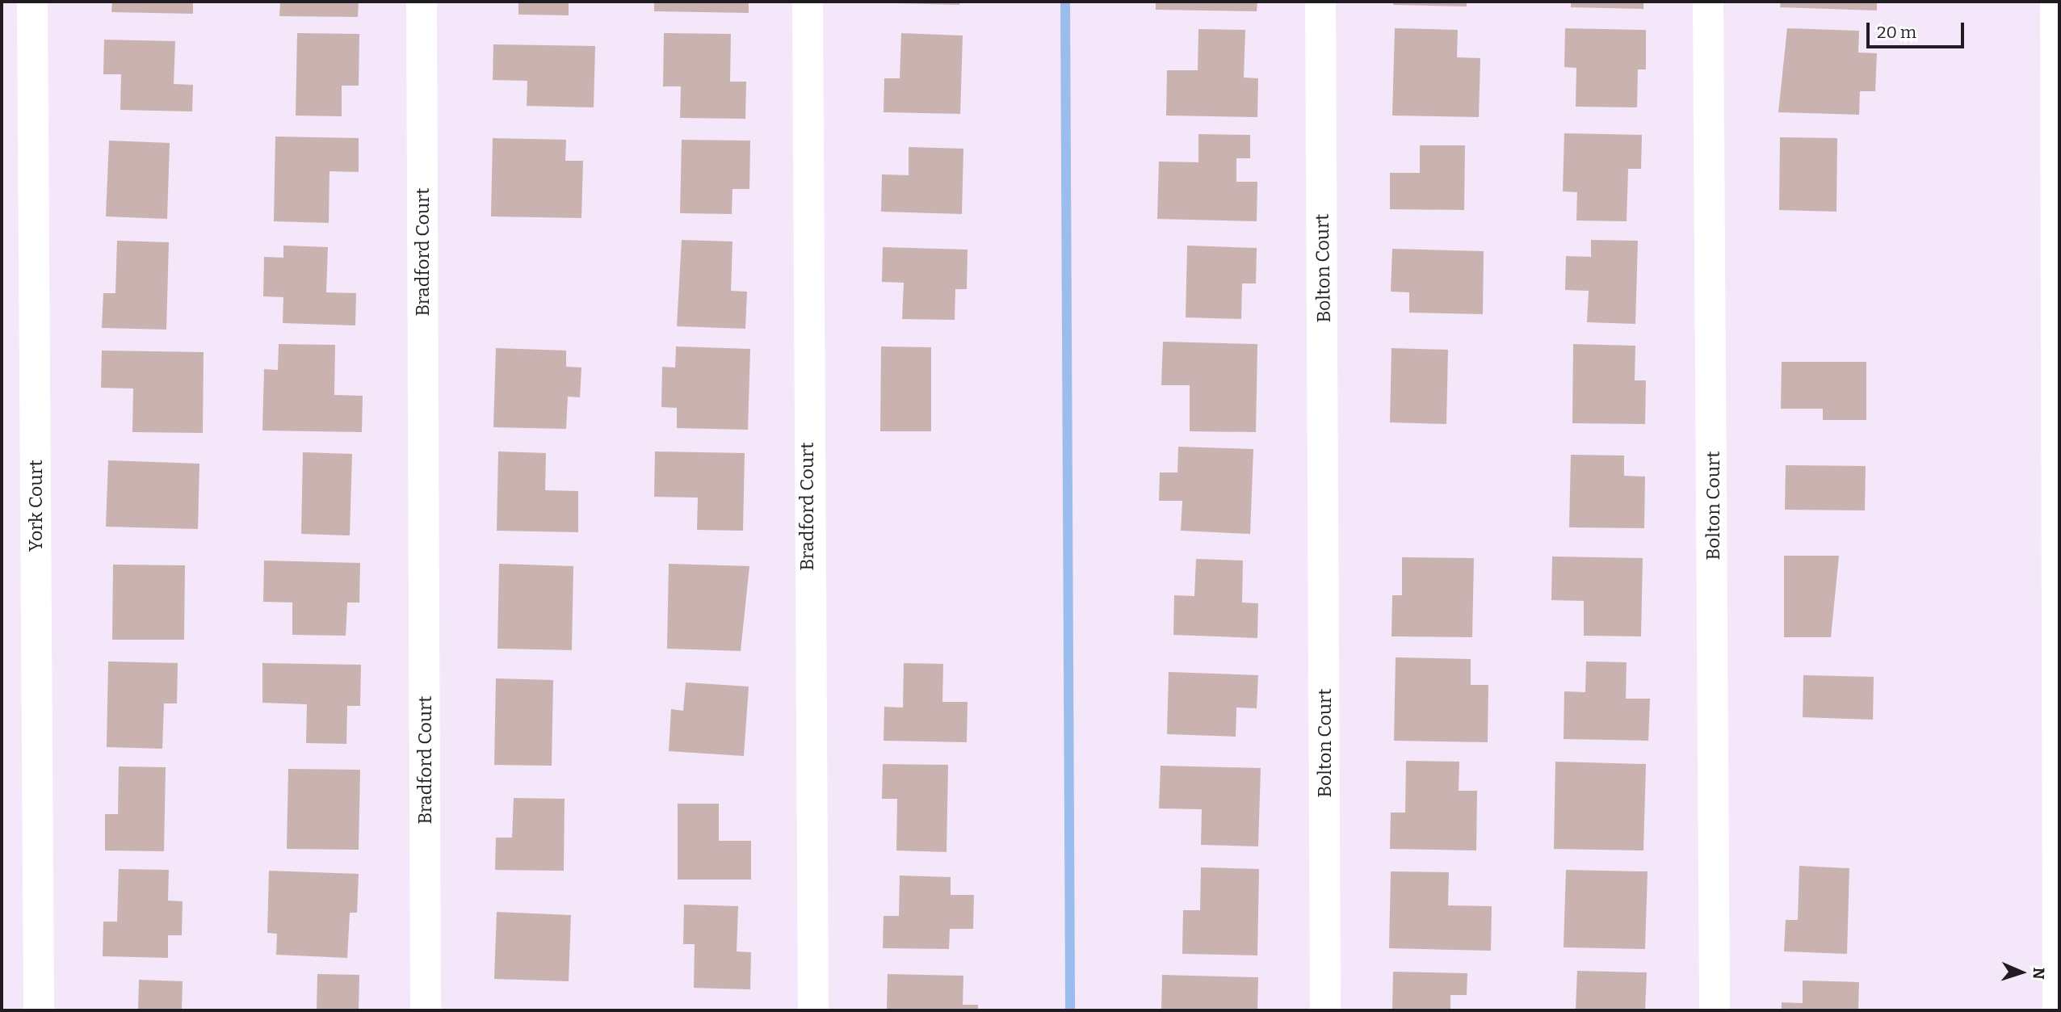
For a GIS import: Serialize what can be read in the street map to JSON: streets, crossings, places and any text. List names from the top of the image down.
{
  "streets": {
    "street": ["Bradford Court", "Bolton Court", "York Court"]
  },
  "scale_bar": "20 m",
  "north": "right"
}
